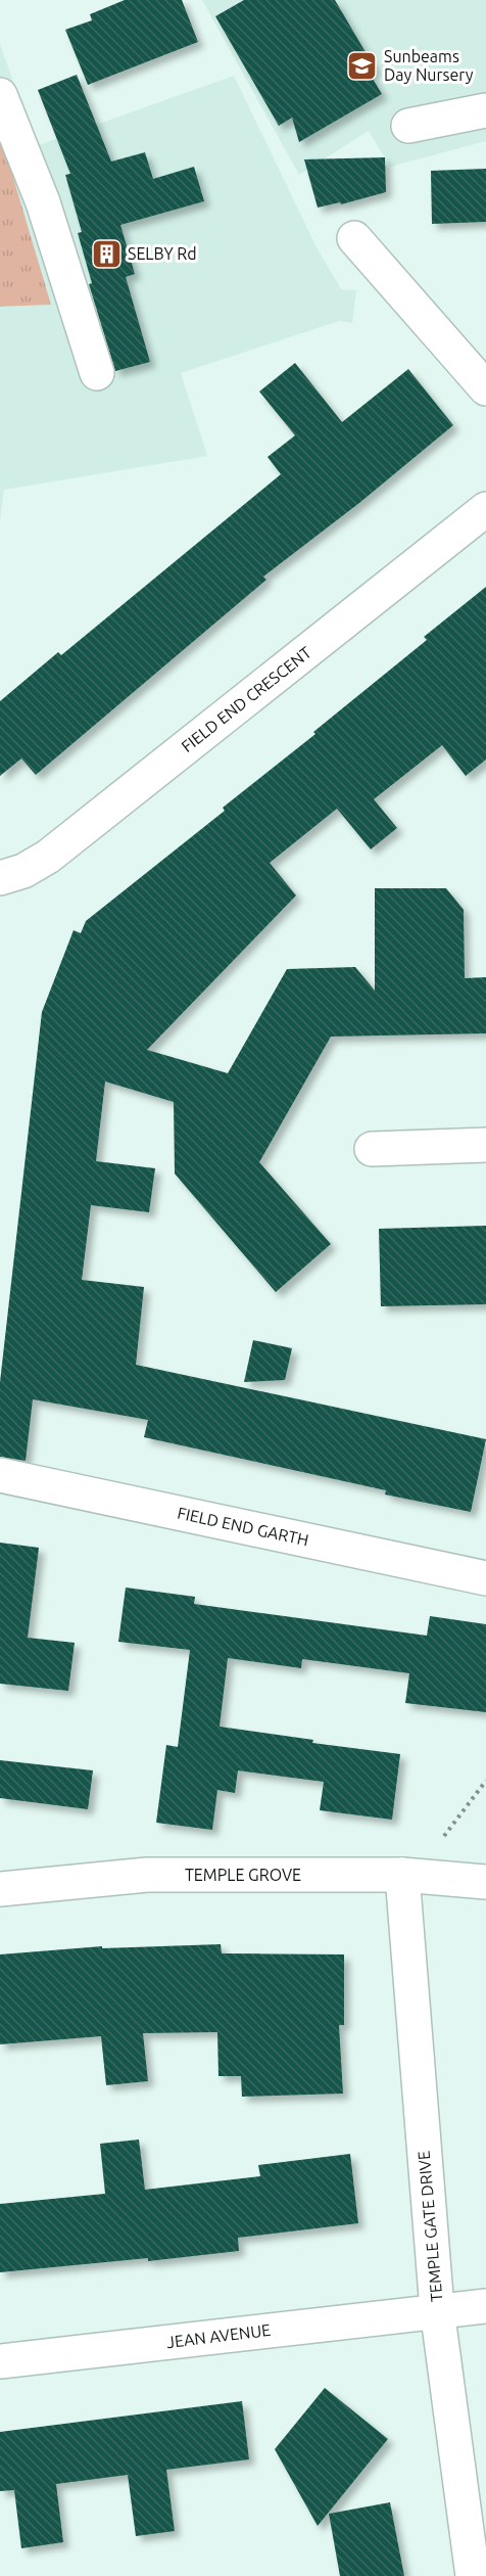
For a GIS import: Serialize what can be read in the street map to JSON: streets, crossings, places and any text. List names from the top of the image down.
{
  "streets": {
    "street": [
      "FIELD END CRESCENT",
      "FIELD END GARTH",
      "TEMPLE GROVE",
      "TEMPLE GATE DRIVE",
      "JEAN AVENUE"
    ]
  },
  "crossings": [
    ["TEMPLE GROVE", "TEMPLE GATE DRIVE"],
    ["TEMPLE GATE DRIVE", "JEAN AVENUE"]
  ],
  "places": {
    "school or university": ["Sunbeams Day Nursery"],
    "building": ["SELBY Rd"]
  }
}
